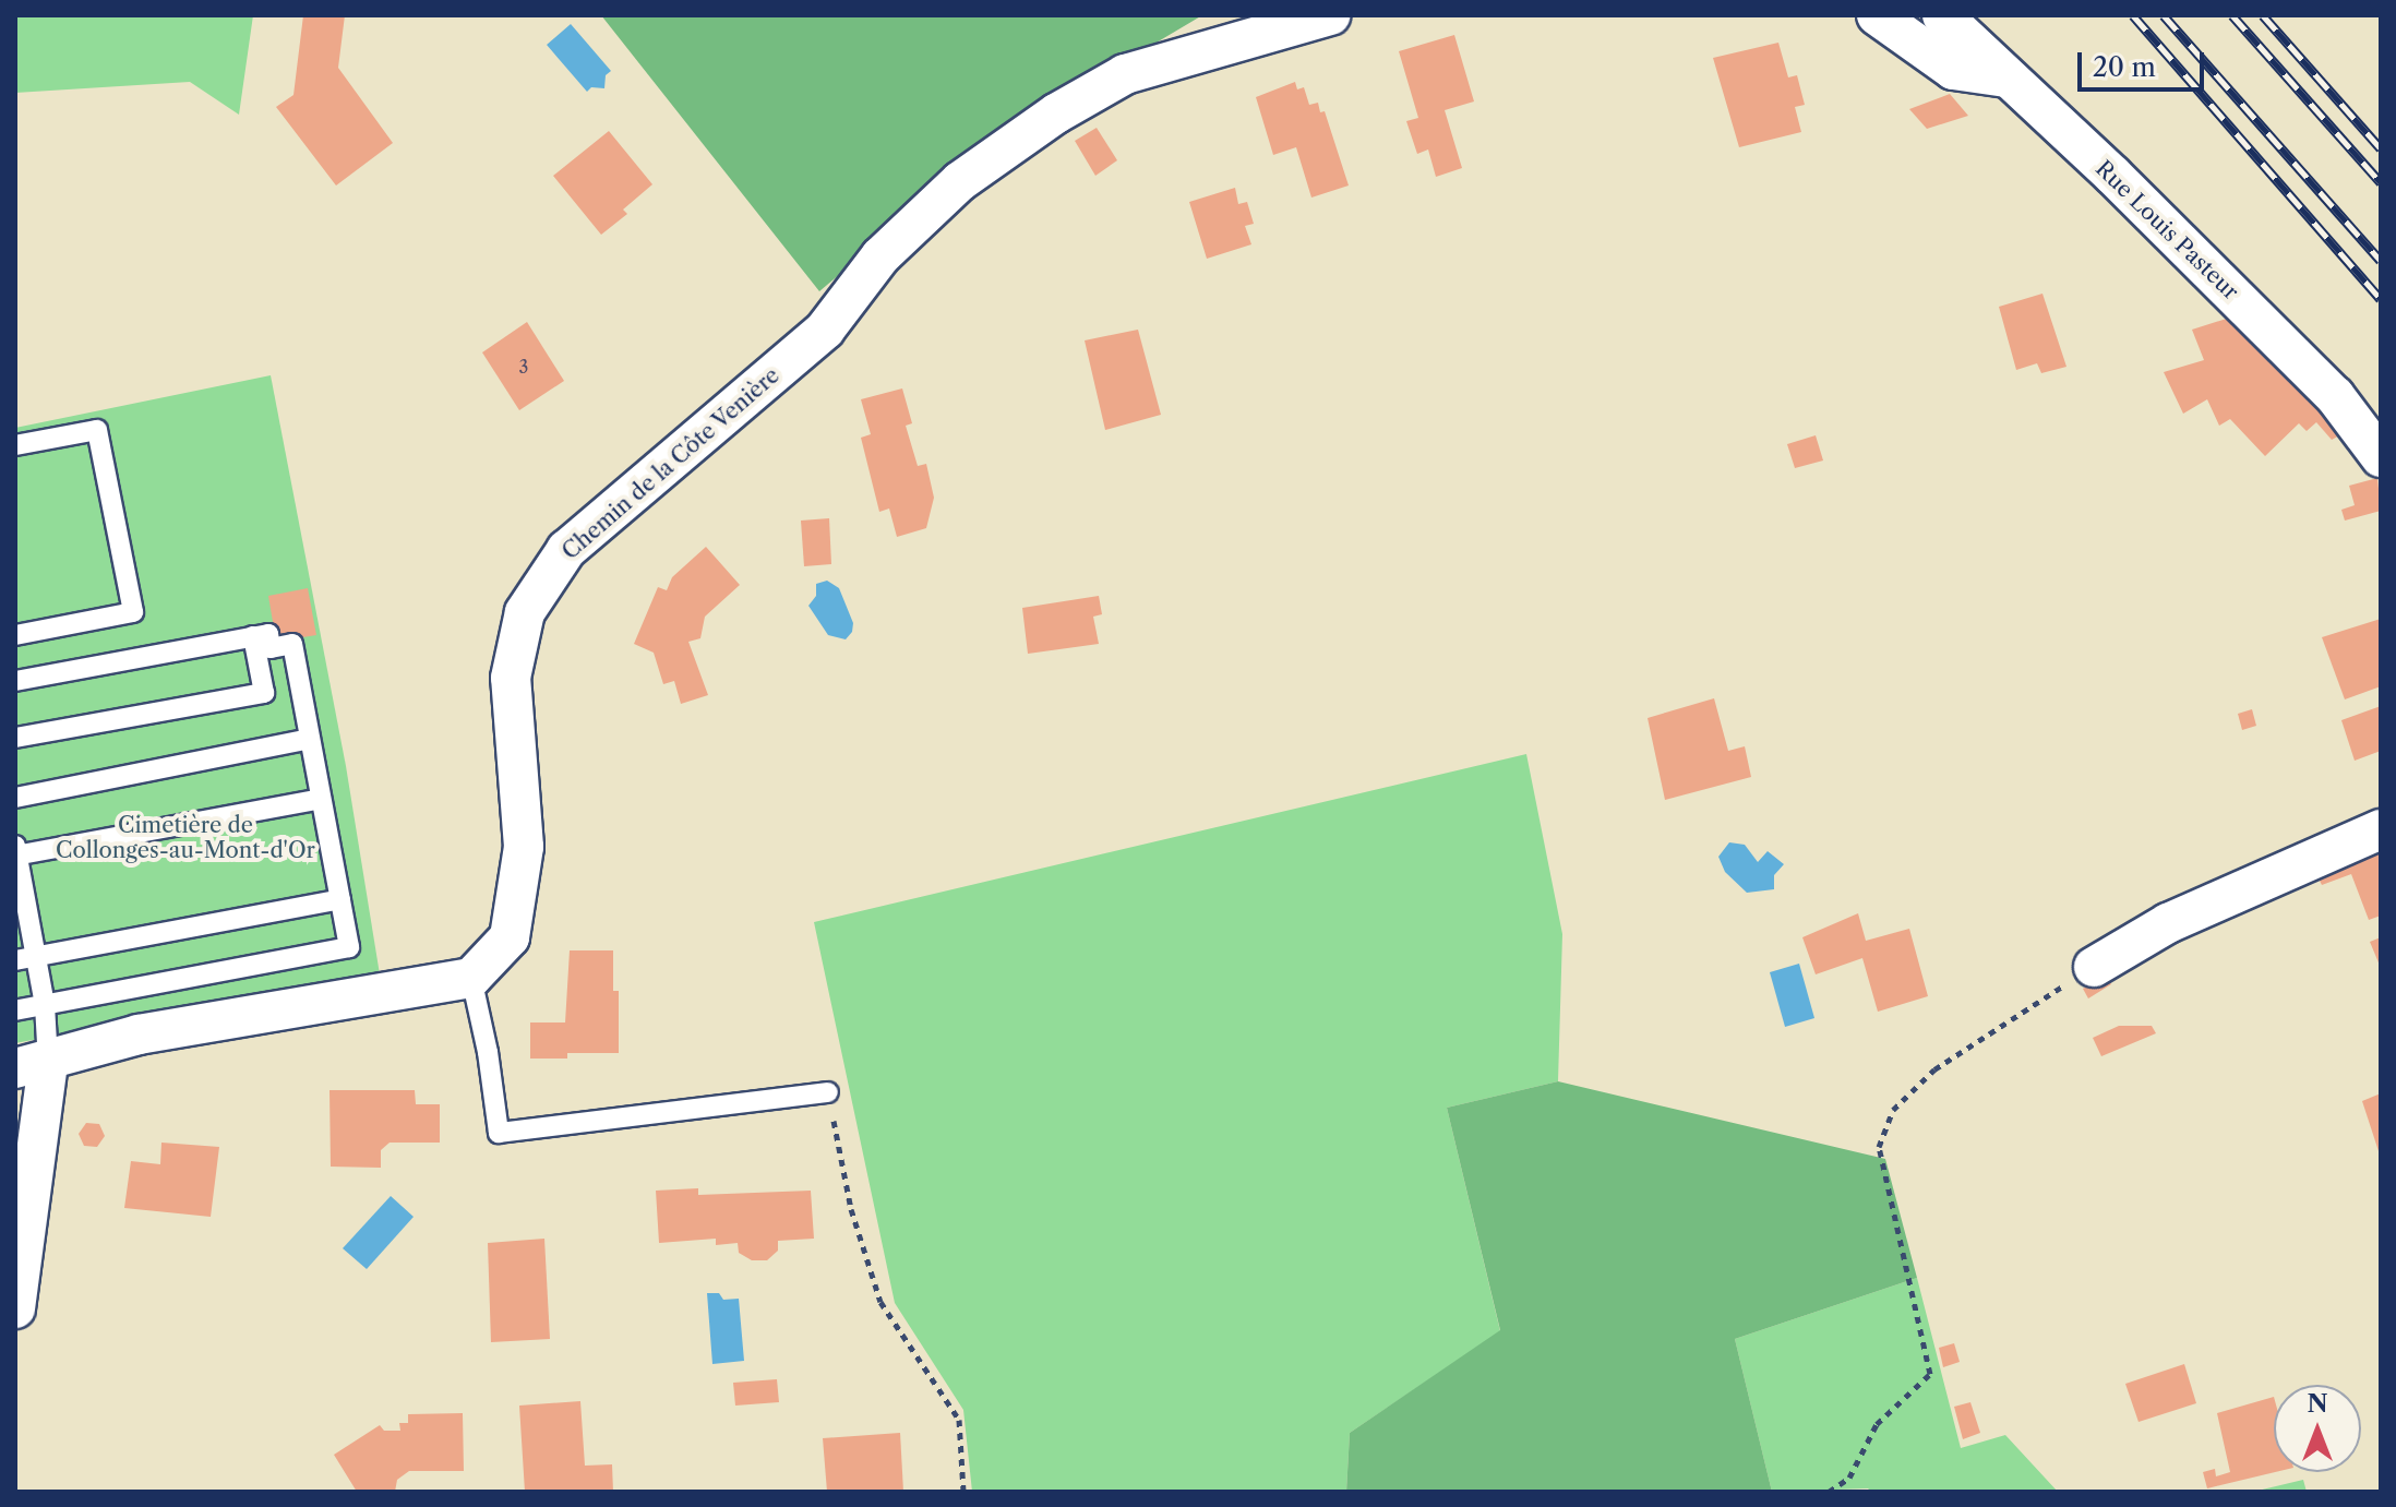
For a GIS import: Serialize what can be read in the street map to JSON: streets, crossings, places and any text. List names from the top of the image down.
{
  "streets": {
    "street": ["Rue Louis Pasteur", "Chemin de la Côte Venière"]
  },
  "parks": ["Cimetière de Collonges-au-Mont-d'Or"],
  "house_numbers": ["3"],
  "scale_bar": "20 m",
  "north": "top"
}
